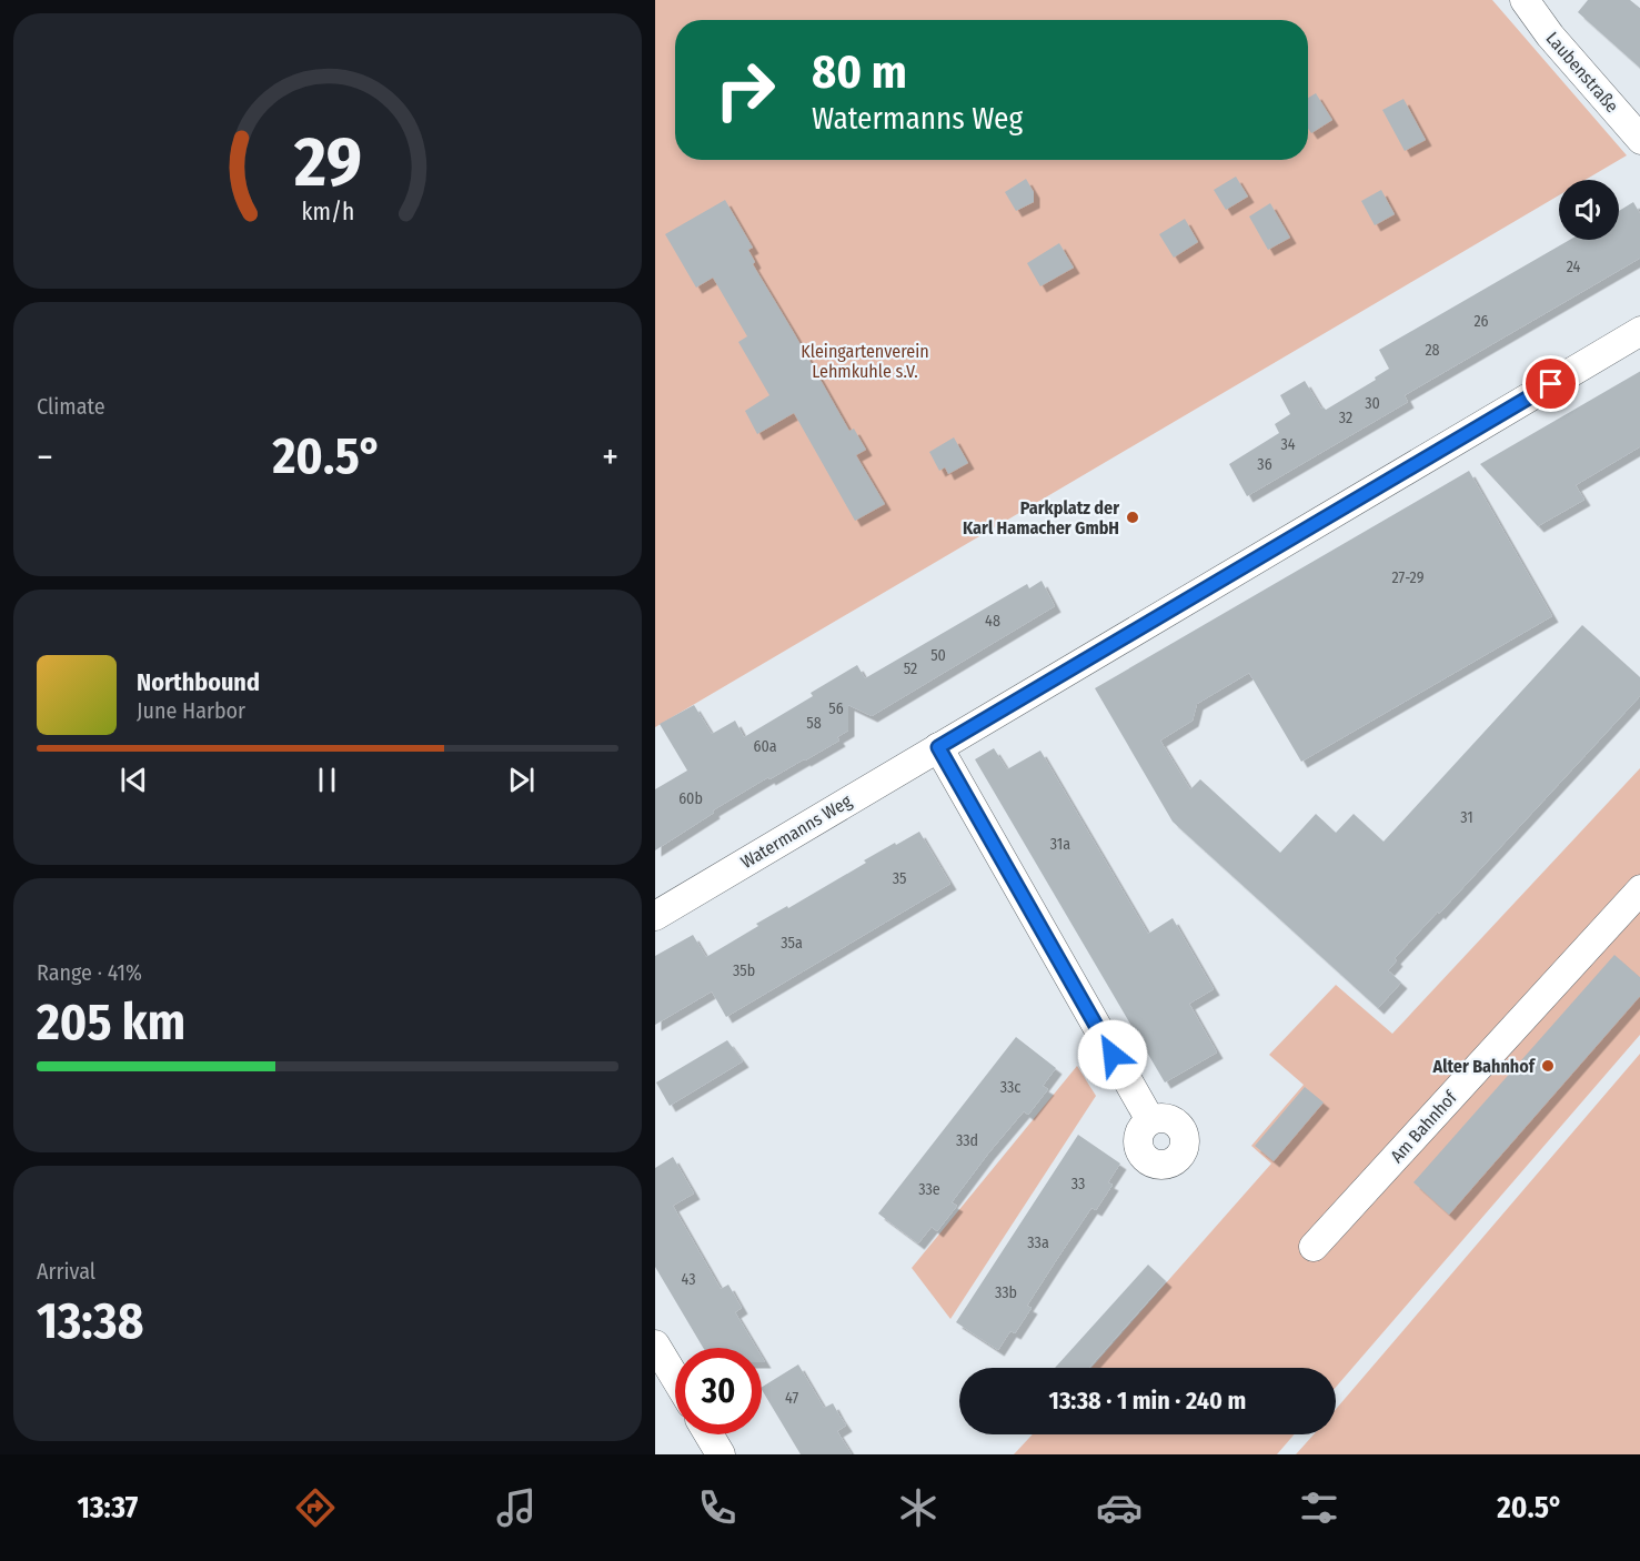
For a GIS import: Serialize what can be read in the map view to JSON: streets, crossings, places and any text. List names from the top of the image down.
{
  "streets": {
    "street": ["Laubenstraße", "Watermanns Weg", "Am Bahnhof"]
  },
  "parks": ["Kleingartenverein Lehmkuhle s.V."],
  "places": ["Parkplatz der Karl Hamacher GmbH", "Alter Bahnhof"],
  "house_numbers": [
    "24",
    "26",
    "28",
    "30",
    "32",
    "34",
    "36",
    "27-29",
    "48",
    "50",
    "52",
    "56",
    "58",
    "60a",
    "60b",
    "31",
    "31a",
    "35",
    "35a",
    "35b",
    "33c",
    "33d",
    "33",
    "33e",
    "33a",
    "43",
    "33b",
    "47"
  ],
  "page": {
    "turn": ["80 m", "Watermanns Weg"],
    "tile": [
      "Climate",
      ["Range · 41%", "205 km"],
      ["Arrival", "13:38"]
    ],
    "heat": ["−", "20.5°", "+"],
    "song": ["Northbound", "June Harbor"],
    "limit": "30",
    "trip": "13:38 · 1 min · 240 m",
    "tabs": ["13:37", "20.5°"],
    "gauge": ["29", "km/h"]
  }
}
